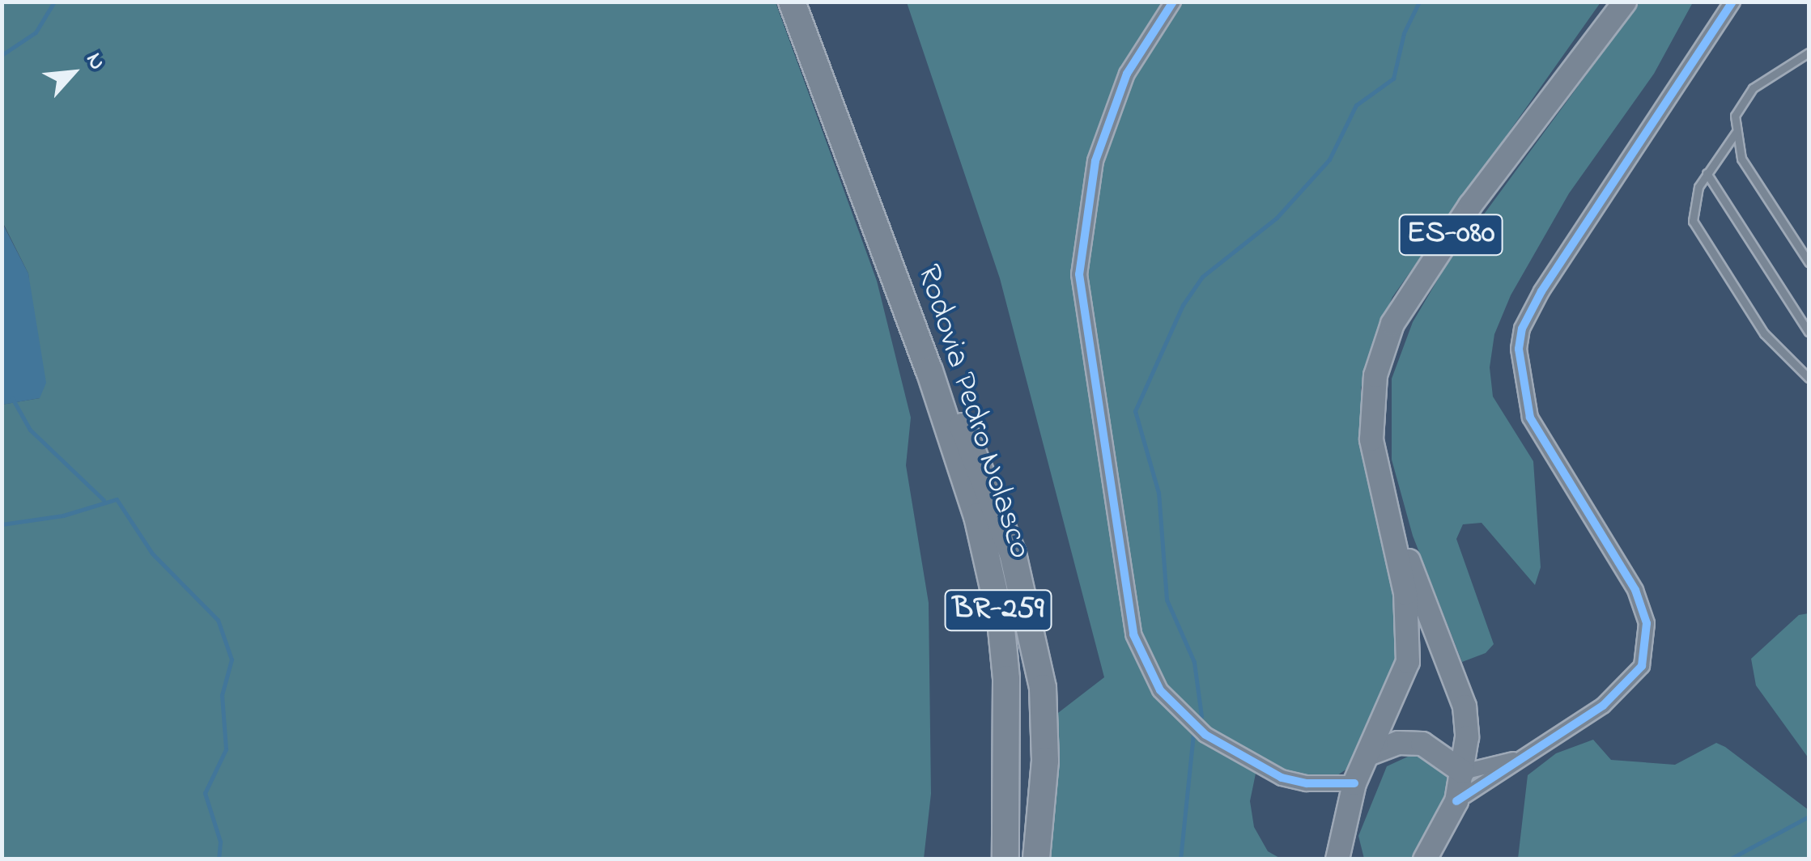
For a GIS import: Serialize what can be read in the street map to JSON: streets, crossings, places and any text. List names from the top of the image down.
{
  "streets": {
    "highway": ["Rodovia Pedro Nolasco", "BR-259"],
    "main road": ["ES-080"]
  },
  "north": "top right"
}
